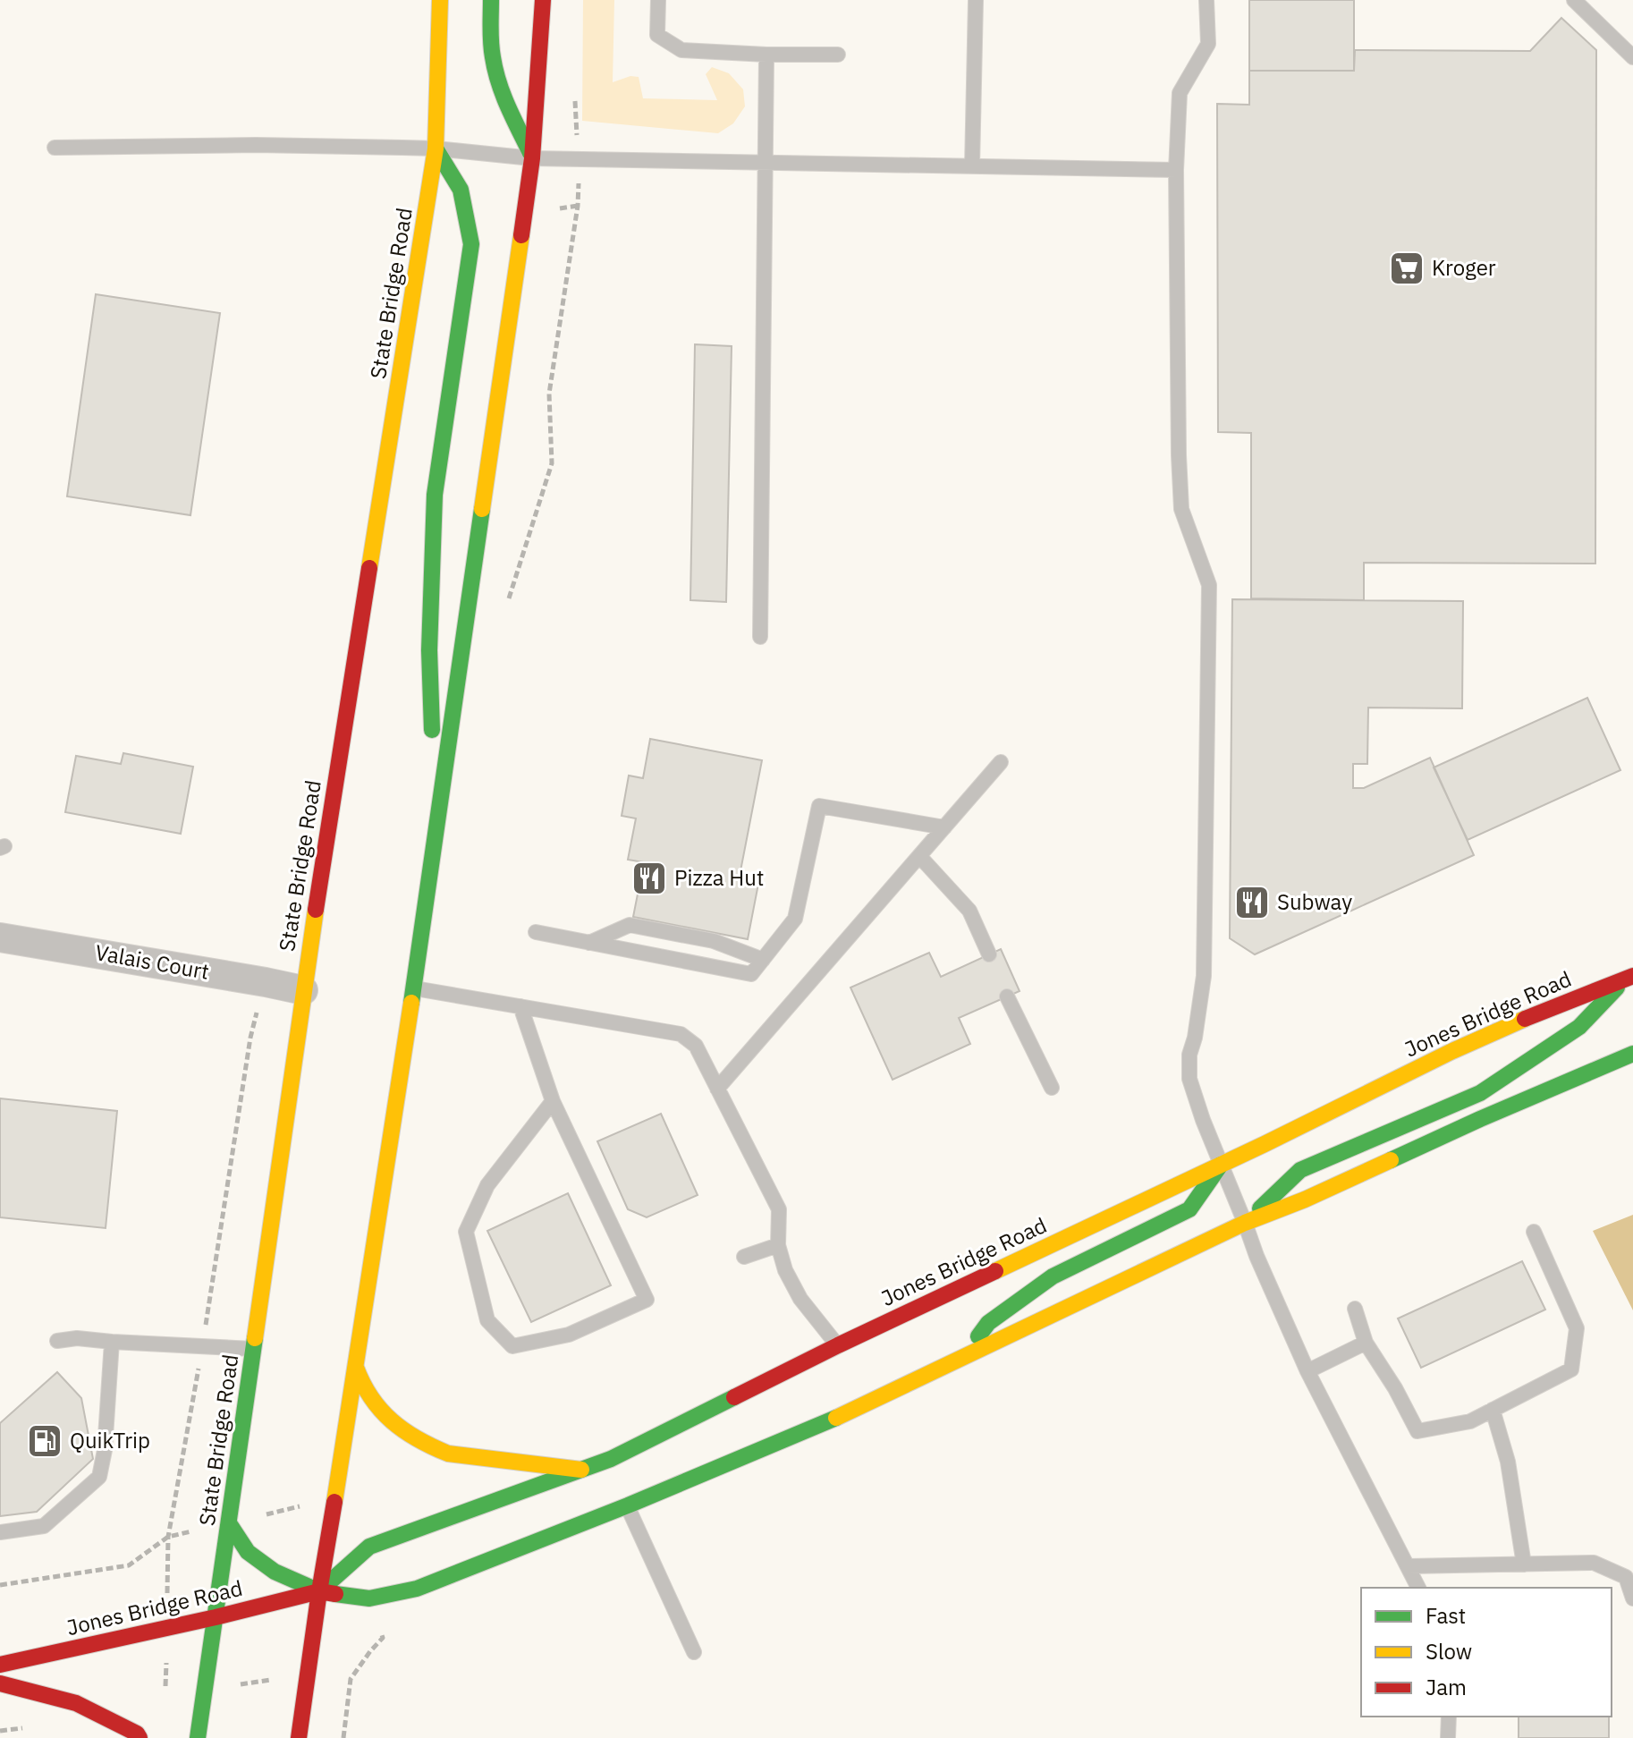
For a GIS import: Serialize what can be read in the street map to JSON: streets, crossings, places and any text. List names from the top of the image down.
{
  "streets": {
    "main road": ["State Bridge Road", "Jones Bridge Road"],
    "street": ["Valais Court"]
  },
  "crossings": [
    ["State Bridge Road", "Valais Court"],
    ["State Bridge Road", "Jones Bridge Road"]
  ],
  "places": {
    "supermarket": ["Kroger"],
    "restaurant": ["Pizza Hut", "Subway"],
    "fuel station": ["QuikTrip"]
  },
  "legend": ["Fast", "Slow", "Jam"]
}
